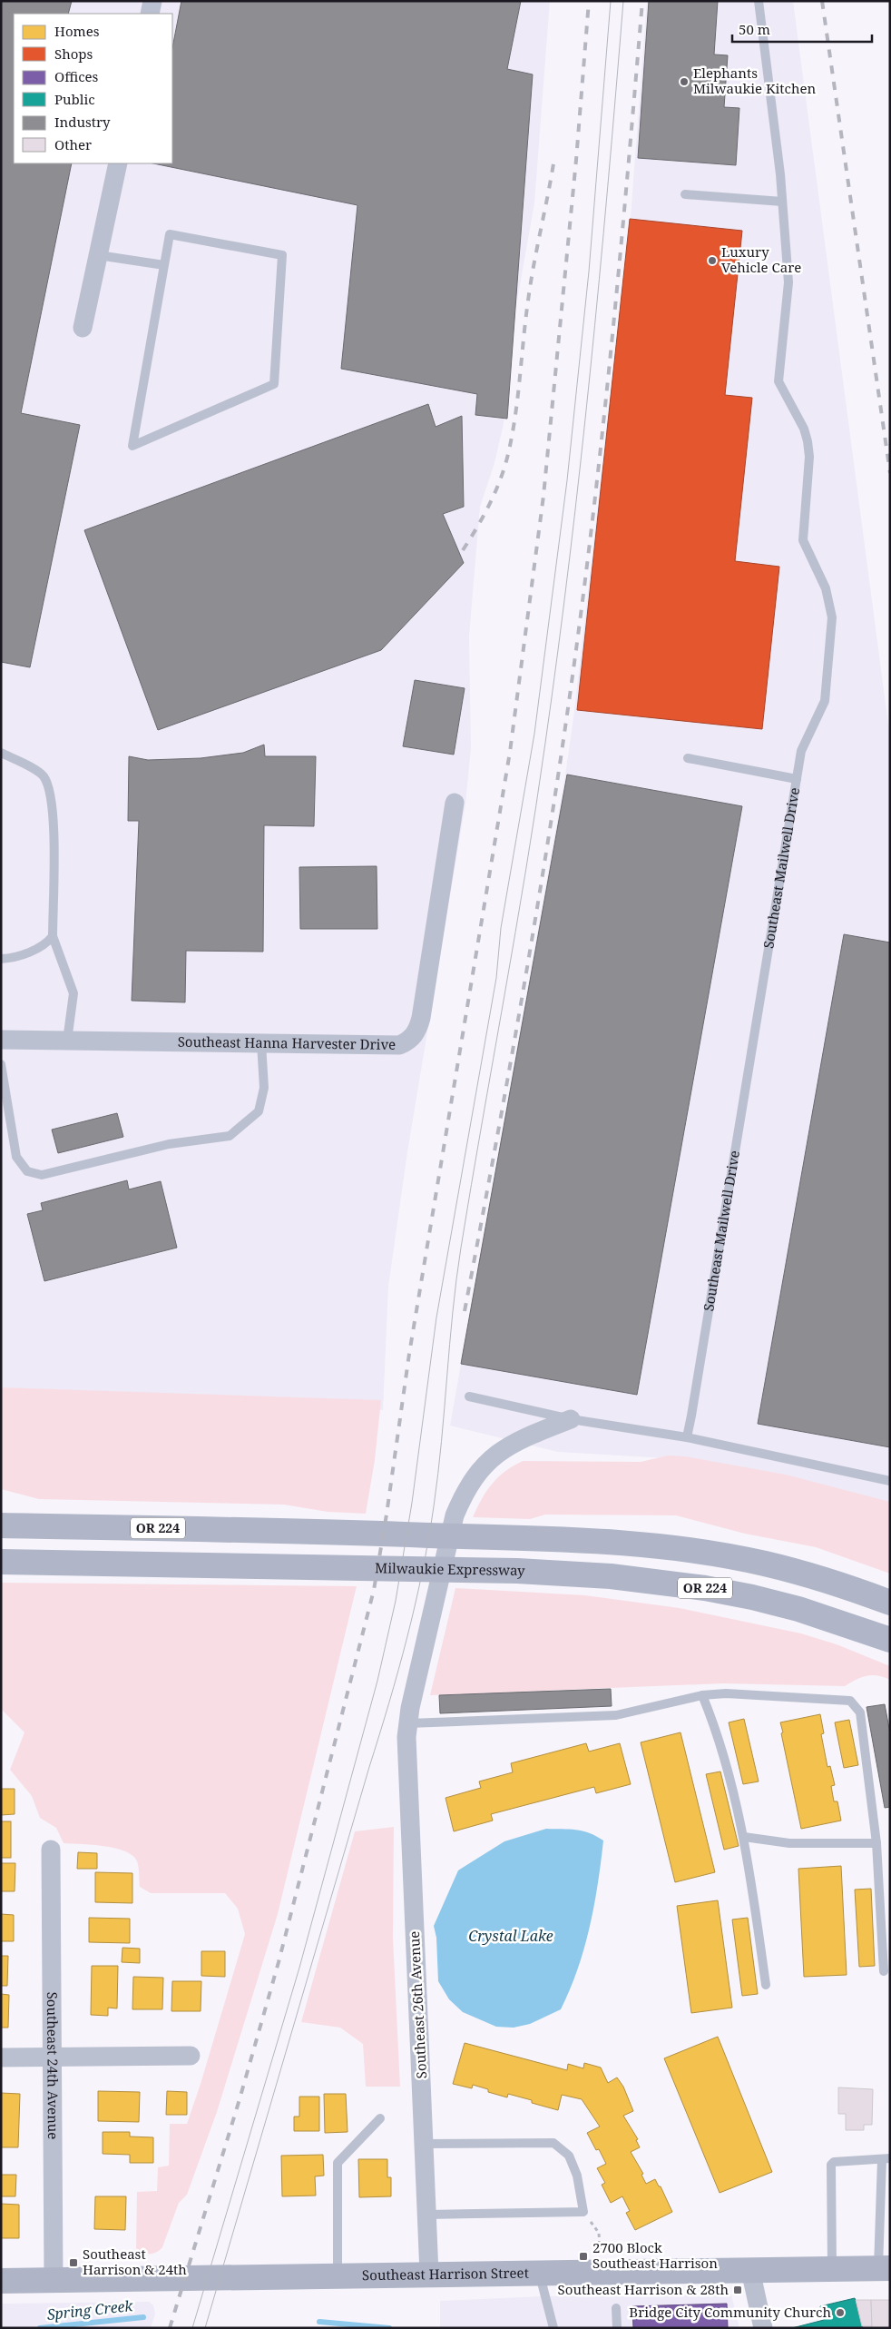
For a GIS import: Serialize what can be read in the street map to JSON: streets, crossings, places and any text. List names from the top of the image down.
{
  "streets": {
    "highway": ["OR 224", "Milwaukie Expressway"],
    "main road": ["Southeast Harrison Street"],
    "street": ["Southeast Hanna Harvester Drive", "Southeast 26th Avenue", "Southeast 24th Avenue"],
    "lane": ["Southeast Mailwell Drive"]
  },
  "crossings": [
    ["Southeast 26th Avenue", "Southeast Harrison Street"],
    ["Southeast 24th Avenue", "Southeast Harrison Street"]
  ],
  "water": ["Crystal Lake", "Spring Creek"],
  "places": {
    "other": ["Elephants Milwaukie Kitchen", "Luxury Vehicle Care", "Bridge City Community Church"],
    "transit": ["2700 Block Southeast Harrison", "Southeast Harrison & 24th", "Southeast Harrison & 28th"]
  },
  "legend": [
    "Homes",
    "Shops",
    "Offices",
    "Public",
    "Industry",
    "Other"
  ],
  "scale_bar": "50 m"
}
